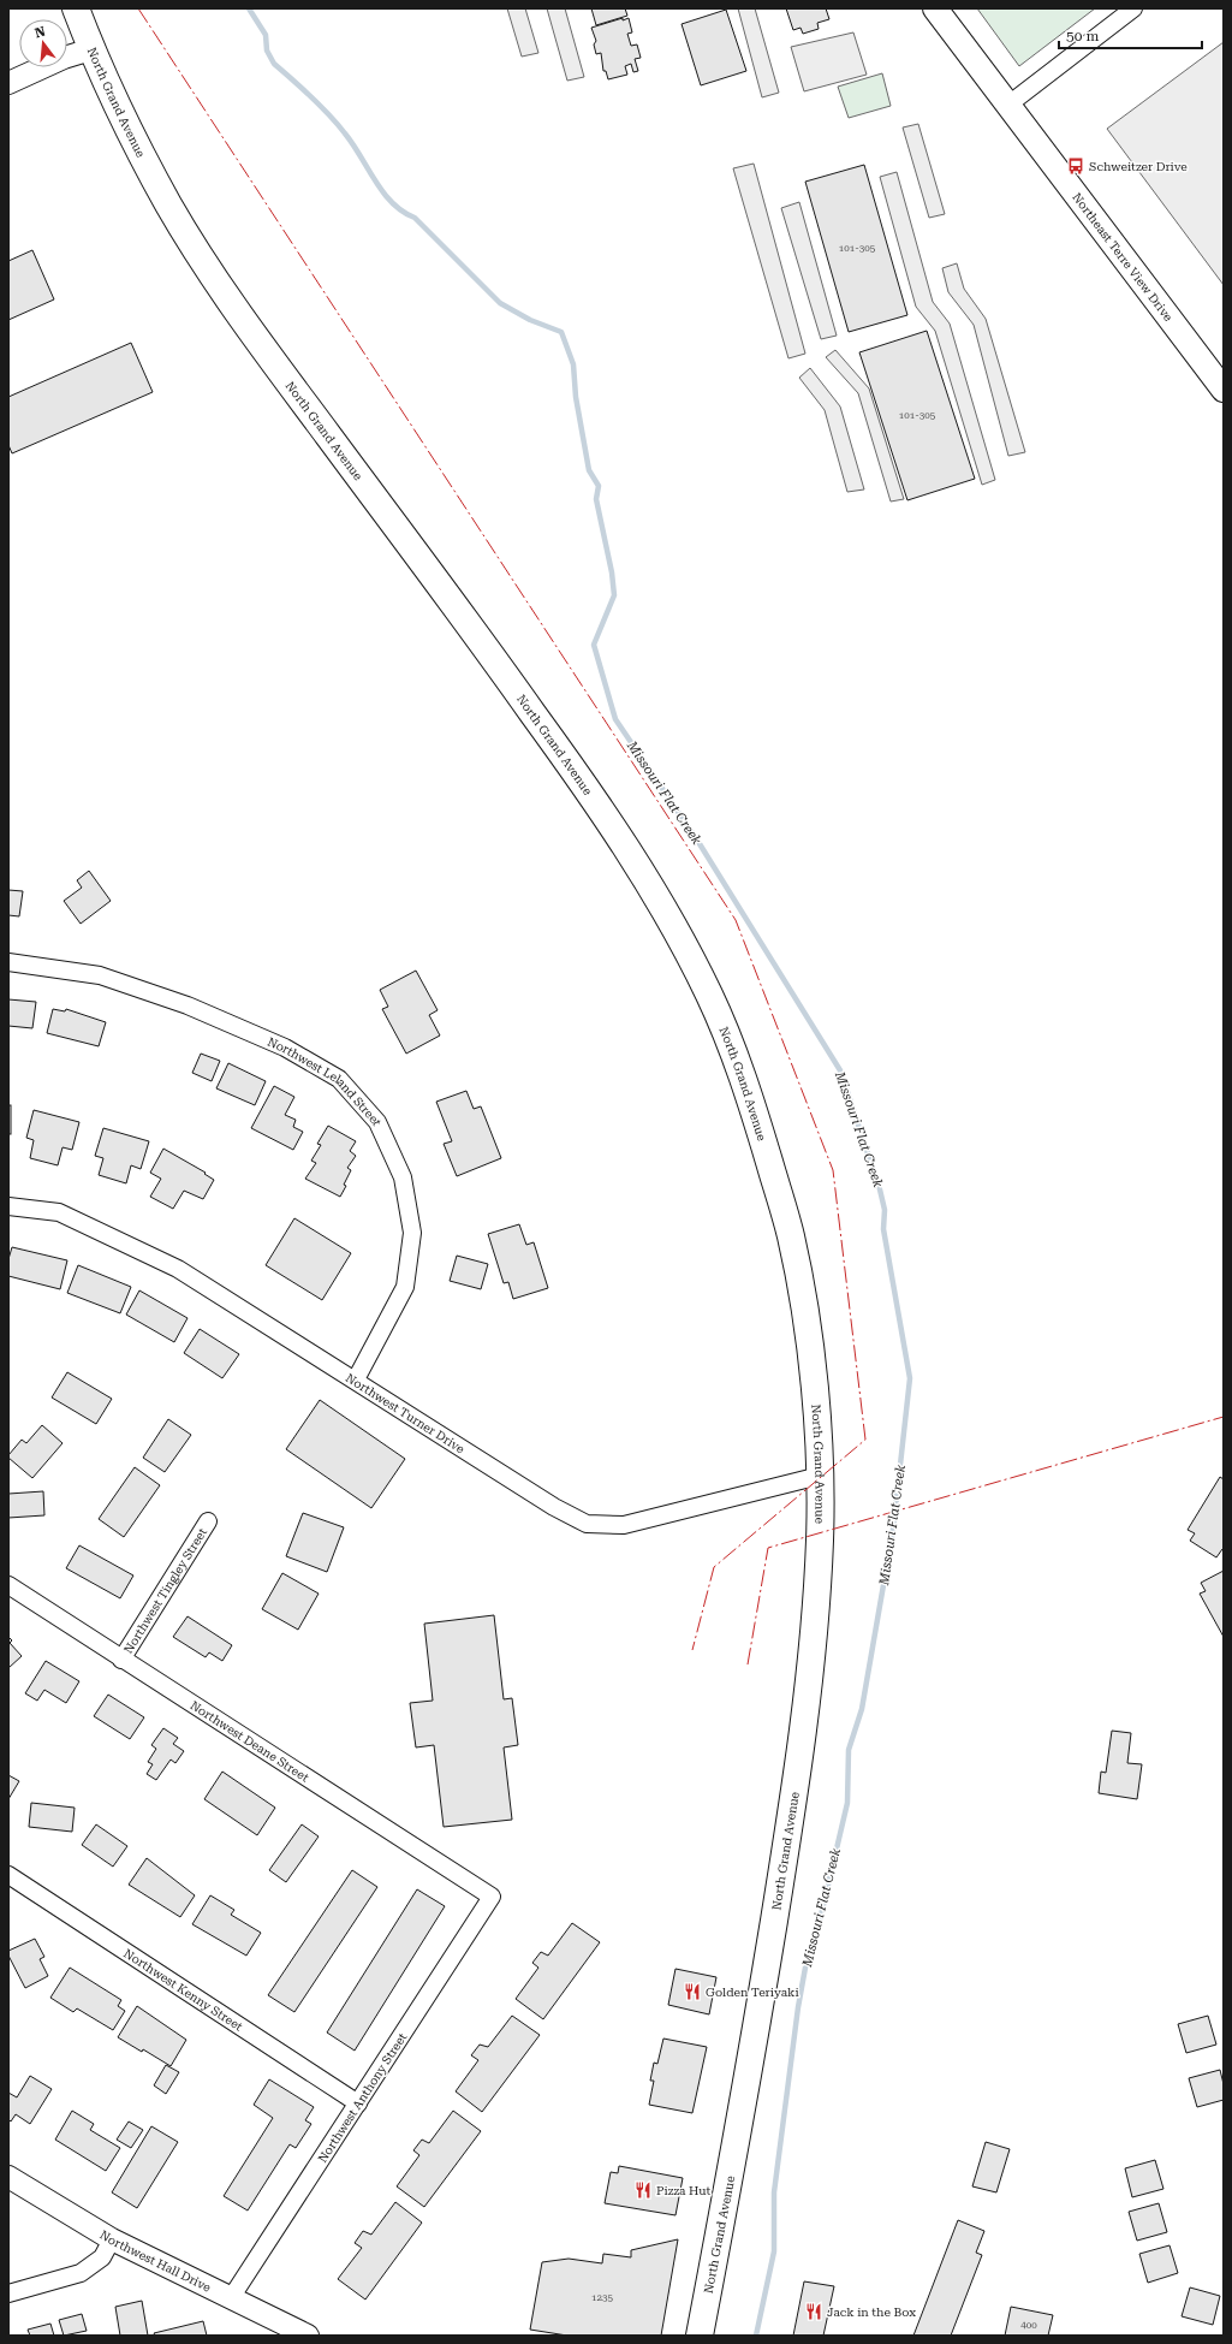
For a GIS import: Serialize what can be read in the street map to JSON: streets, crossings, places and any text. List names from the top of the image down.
{
  "streets": {
    "main road": ["North Grand Avenue", "Northeast Terre View Drive"],
    "street": [
      "Northwest Leland Street",
      "Northwest Turner Drive",
      "Northwest Tingley Street",
      "Northwest Deane Street",
      "Northwest Kenny Street",
      "Northwest Anthony Street",
      "Northwest Hall Drive"
    ]
  },
  "crossings": [
    ["North Grand Avenue", "Northwest Turner Drive"],
    ["Northwest Leland Street", "Northwest Turner Drive"],
    ["Northwest Tingley Street", "Northwest Deane Street"],
    ["Northwest Deane Street", "Northwest Anthony Street"],
    ["Northwest Kenny Street", "Northwest Anthony Street"],
    ["Northwest Anthony Street", "Northwest Hall Drive"]
  ],
  "water": ["Missouri Flat Creek"],
  "places": {
    "bus stop": ["Schweitzer Drive"],
    "restaurant": ["Golden Teriyaki", "Pizza Hut", "Jack in the Box"]
  },
  "house_numbers": [
    "101-305",
    "101-305",
    "1235",
    "400"
  ],
  "scale_bar": "50 m",
  "north": "top"
}
